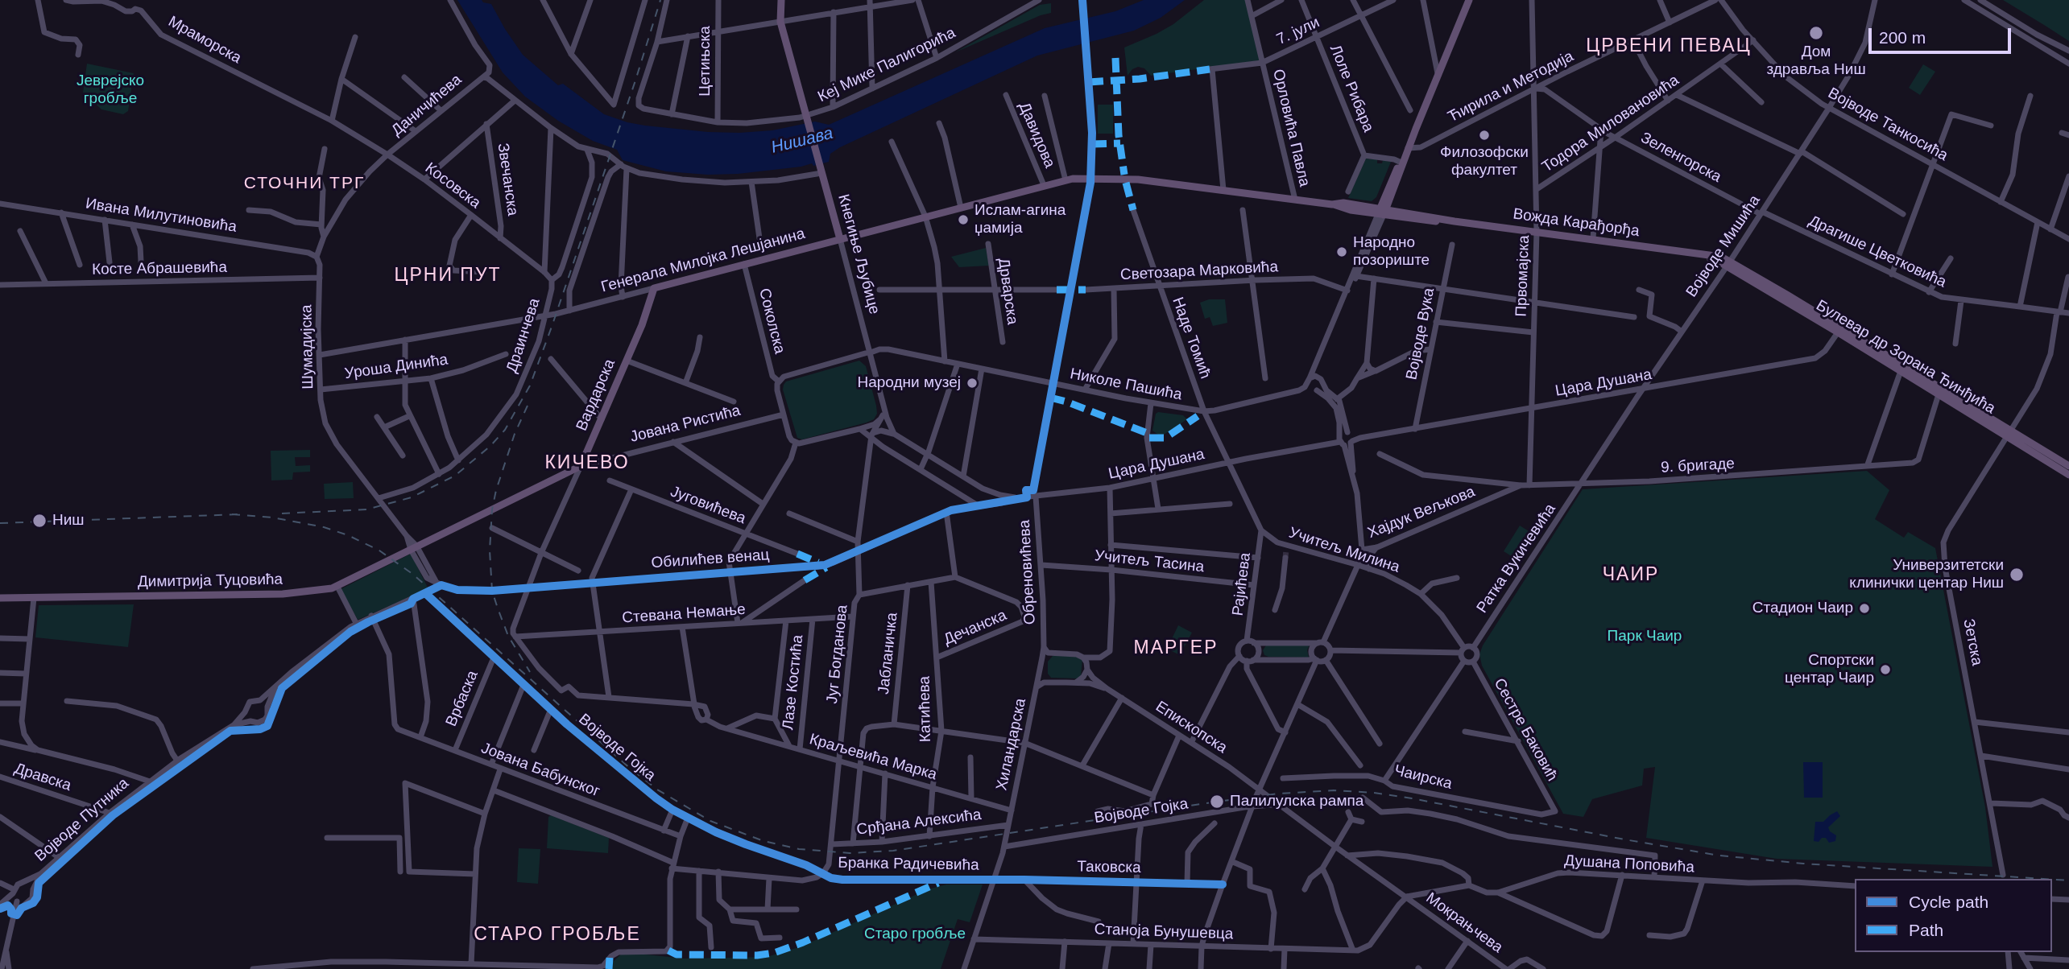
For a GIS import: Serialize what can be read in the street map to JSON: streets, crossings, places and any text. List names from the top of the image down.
{
  "streets": {
    "main road": [
      "Вожда Карађорђа",
      "Кнегиње Љубице",
      "Генерала Милојка Лешјанина",
      "Булевар др Зорана Ђинђића",
      "Вардарска",
      "Јована Ристића",
      "Димитрија Туцовића"
    ],
    "street": [
      "7. јули",
      "Мраморска",
      "Цетињска",
      "Кеј Мике Палигорића",
      "Ћирила и Методија",
      "Лоле Рибара",
      "Даничићева",
      "Тодора Миловановића",
      "Војводе Танкосића",
      "Орловића Павла",
      "Давидова",
      "Зеленгорска",
      "Звечанска",
      "Косовска",
      "Ивана Милутиновића",
      "Војводе Мишића",
      "Драгише Цветковића",
      "Косте Абрашевића",
      "Светозара Марковића",
      "Првомајска",
      "Дрварска",
      "Соколска",
      "Војводе Вука",
      "Драинчева",
      "Наде Томић",
      "Шумадијска",
      "Уроша Динића",
      "Цара Душана",
      "Николе Пашића",
      "9. бригаде",
      "Југовићева",
      "Хајдук Вељкова",
      "Учитељ Милина",
      "Ратка Вукичевића",
      "Обилићев венац",
      "Учитељ Тасина",
      "Обреновићева",
      "Рајићева",
      "Стевана Немање",
      "Дечанска",
      "Зетска",
      "Јабланичка",
      "Југ Богданова",
      "Лазе Костића",
      "Врбаска",
      "Катићева",
      "Епископска",
      "Сестре Баковић",
      "Хиландарска",
      "Војводе Гојка",
      "Краљевића Марка",
      "Јована Бабунског",
      "Дравска",
      "Чаирска",
      "Војводе Путника",
      "Срђана Алексића",
      "Бранка Радичевића",
      "Душана Поповића",
      "Таковска",
      "Мокрањчева",
      "Станоја Бунушевца"
    ]
  },
  "crossings": [
    ["7. јули", "Лоле Рибара"],
    ["7. јули", "Орловића Павла"],
    ["7. јули", "Вожда Карађорђа"],
    ["Мраморска", "Косовска"],
    ["Цетињска", "Кеј Мике Палигорића"],
    ["Кеј Мике Палигорића", "Кнегиње Љубице"],
    ["Ћирила и Методија", "Зеленгорска"],
    ["Ћирила и Методија", "Првомајска"],
    ["Даничићева", "Косовска"],
    ["Даничићева", "Шумадијска"],
    ["Тодора Миловановића", "Војводе Танкосића"],
    ["Тодора Миловановића", "Зеленгорска"],
    ["Тодора Миловановића", "Првомајска"],
    ["Војводе Танкосића", "Војводе Мишића"],
    ["Орловића Павла", "Вожда Карађорђа"],
    ["Давидова", "Генерала Милојка Лешјанина"],
    ["Зеленгорска", "Војводе Мишића"],
    ["Зеленгорска", "Драгише Цветковића"],
    ["Зеленгорска", "Првомајска"],
    ["Звечанска", "Косовска"],
    ["Косовска", "Драинчева"],
    ["Косовска", "Шумадијска"],
    ["Ивана Милутиновића", "Шумадијска"],
    ["Вожда Карађорђа", "Војводе Мишића"],
    ["Вожда Карађорђа", "Генерала Милојка Лешјанина"],
    ["Вожда Карађорђа", "Првомајска"],
    ["Вожда Карађорђа", "Булевар др Зорана Ђинђића"],
    ["Војводе Мишића", "Драгише Цветковића"],
    ["Војводе Мишића", "Булевар др Зорана Ђинђића"],
    ["Војводе Мишића", "Цара Душана"],
    ["Војводе Мишића", "9. бригаде"],
    ["Војводе Мишића", "Ратка Вукичевића"],
    ["Драгише Цветковића", "Зетска"],
    ["Кнегиње Љубице", "Генерала Милојка Лешјанина"],
    ["Кнегиње Љубице", "Николе Пашића"],
    ["Генерала Милојка Лешјанина", "Соколска"],
    ["Генерала Милојка Лешјанина", "Драинчева"],
    ["Генерала Милојка Лешјанина", "Шумадијска"],
    ["Генерала Милојка Лешјанина", "Вардарска"],
    ["Косте Абрашевића", "Шумадијска"],
    ["Светозара Марковића", "Наде Томић"],
    ["Првомајска", "Цара Душана"],
    ["Првомајска", "9. бригаде"],
    ["Соколска", "Николе Пашића"],
    ["Соколска", "Јована Ристића"],
    ["Војводе Вука", "Цара Душана"],
    ["Драинчева", "Шумадијска"],
    ["Наде Томић", "Цара Душана"],
    ["Наде Томић", "Николе Пашића"],
    ["Наде Томић", "Учитељ Милина"],
    ["Наде Томић", "Рајићева"],
    ["Шумадијска", "Уроша Динића"],
    ["Шумадијска", "Јована Ристића"],
    ["Шумадијска", "Димитрија Туцовића"],
    ["Булевар др Зорана Ђинђића", "Цара Душана"],
    ["Булевар др Зорана Ђинђића", "9. бригаде"],
    ["Булевар др Зорана Ђинђића", "Зетска"],
    ["Цара Душана", "Обилићев венац"],
    ["Цара Душана", "Обреновићева"],
    ["Вардарска", "Јована Ристића"],
    ["Вардарска", "Обилићев венац"],
    ["Вардарска", "Стевана Немање"],
    ["Јована Ристића", "Димитрија Туцовића"],
    ["9. бригаде", "Хајдук Вељкова"],
    ["9. бригаде", "Ратка Вукичевића"],
    ["Хајдук Вељкова", "Учитељ Милина"],
    ["Учитељ Милина", "Ратка Вукичевића"],
    ["Учитељ Милина", "Рајићева"],
    ["Учитељ Милина", "Сестре Баковић"],
    ["Ратка Вукичевића", "Сестре Баковић"],
    ["Обилићев венац", "Југ Богданова"],
    ["Обилићев венац", "Војводе Путника"],
    ["Учитељ Тасина", "Обреновићева"],
    ["Учитељ Тасина", "Рајићева"],
    ["Обреновићева", "Хиландарска"],
    ["Стевана Немање", "Југ Богданова"],
    ["Стевана Немање", "Лазе Костића"],
    ["Дечанска", "Катићева"],
    ["Југ Богданова", "Војводе Гојка"],
    ["Југ Богданова", "Краљевића Марка"],
    ["Југ Богданова", "Срђана Алексића"],
    ["Југ Богданова", "Бранка Радичевића"],
    ["Лазе Костића", "Краљевића Марка"],
    ["Врбаска", "Војводе Гојка"],
    ["Врбаска", "Јована Бабунског"],
    ["Катићева", "Краљевића Марка"],
    ["Катићева", "Срђана Алексића"],
    ["Епископска", "Хиландарска"],
    ["Епископска", "Војводе Гојка"],
    ["Сестре Баковић", "Чаирска"],
    ["Хиландарска", "Војводе Гојка"],
    ["Хиландарска", "Краљевића Марка"],
    ["Хиландарска", "Срђана Алексића"],
    ["Хиландарска", "Бранка Радичевића"],
    ["Хиландарска", "Таковска"],
    ["Хиландарска", "Станоја Бунушевца"],
    ["Војводе Гојка", "Војводе Путника"],
    ["Војводе Гојка", "Бранка Радичевића"],
    ["Јована Бабунског", "Војводе Путника"],
    ["Дравска", "Војводе Путника"],
    ["Бранка Радичевића", "Таковска"]
  ],
  "districts": [
    "ЦРВЕНИ ПЕВАЦ",
    "СТОЧНИ ТРГ",
    "ЦРНИ ПУТ",
    "КИЧЕВО",
    "ЧАИР",
    "МАРГЕР",
    "СТАРО ГРОБЉЕ"
  ],
  "water": ["Нишава"],
  "parks": ["Јеврејско гробље", "Парк Чаир", "Старо гробље"],
  "places": [
    "Дом здравља Ниш",
    "Филозофски факултет",
    "Ислам-агина џамија",
    "Народно позориште",
    "Народни музеј",
    "Ниш",
    "Универзитетски клинички центар Ниш",
    "Стадион Чаир",
    "Спортски центар Чаир",
    "Палилулска рампа"
  ],
  "legend": ["Cycle path", "Path"],
  "scale_bar": "200 m"
}
